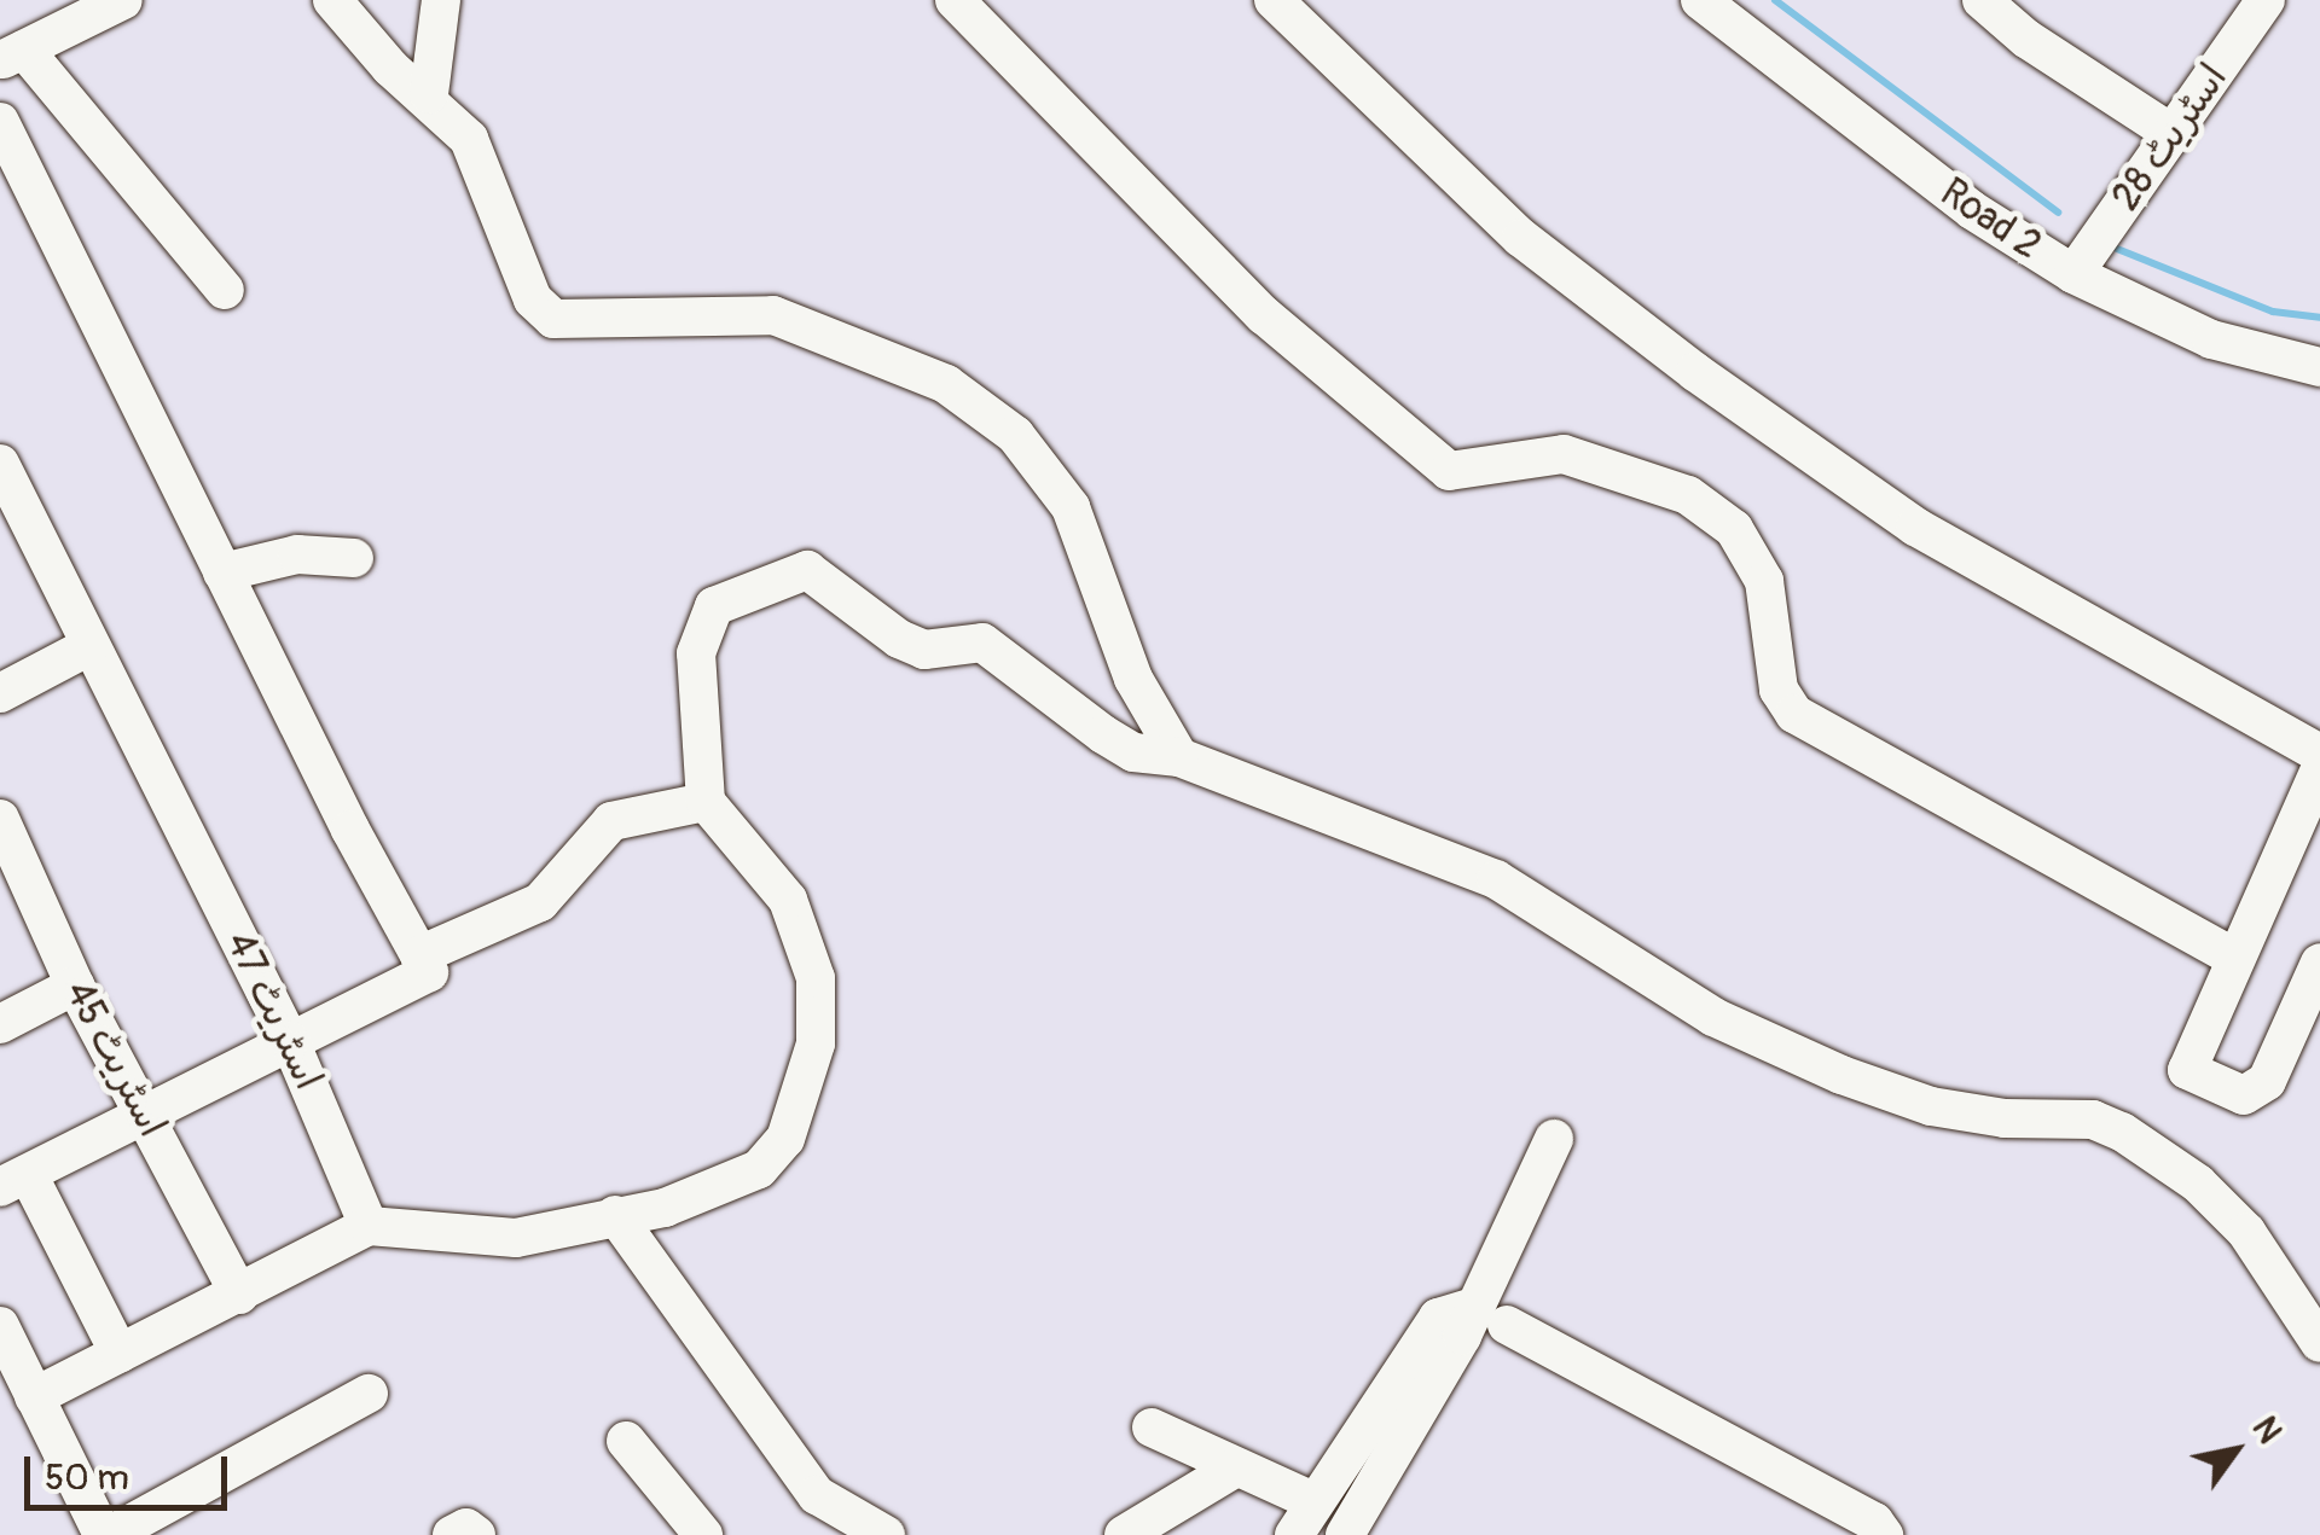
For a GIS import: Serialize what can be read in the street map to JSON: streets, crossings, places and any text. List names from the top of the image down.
{
  "streets": {
    "street": [
      "اسٹریٹ 28",
      "Road 2",
      "اسٹریٹ 47",
      "اسٹریٹ 45"
    ]
  },
  "crossings": [
    ["اسٹریٹ 28", "Road 2"]
  ],
  "scale_bar": "50 m",
  "north": "top right"
}
